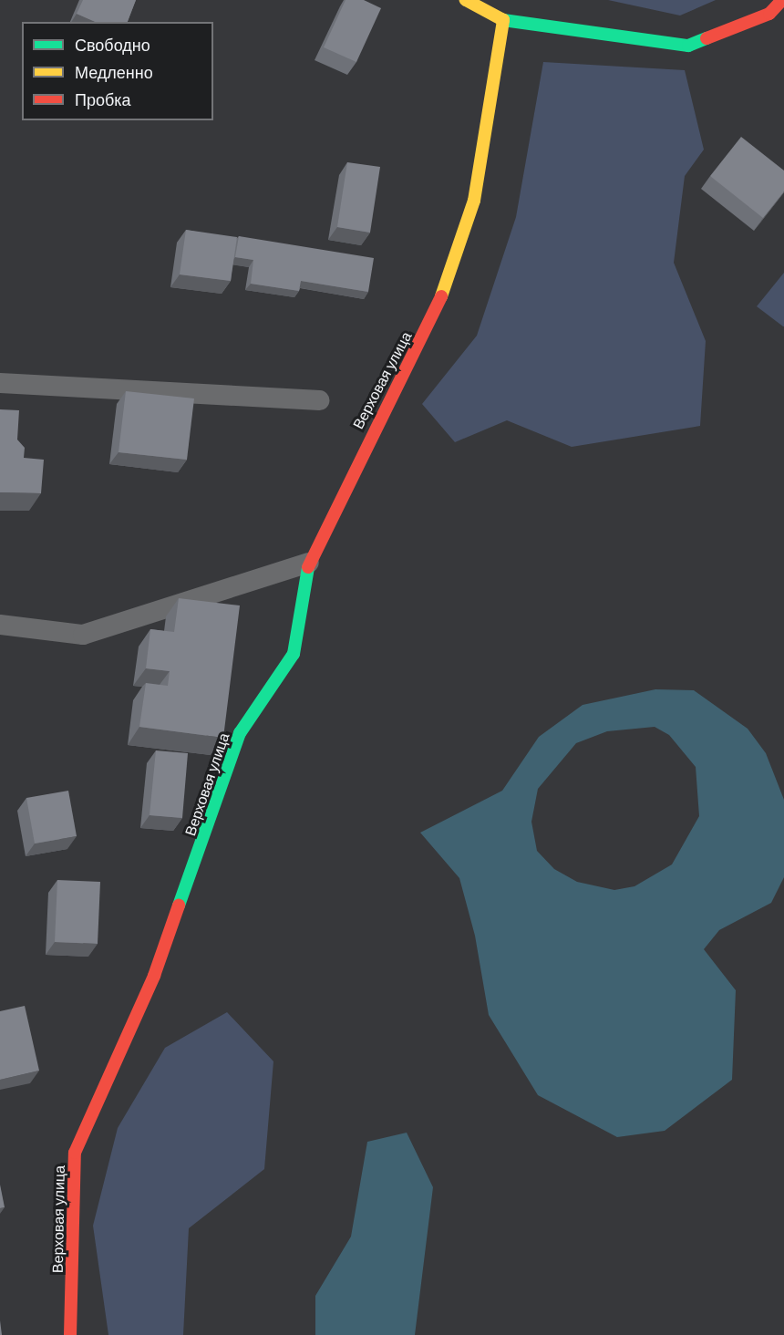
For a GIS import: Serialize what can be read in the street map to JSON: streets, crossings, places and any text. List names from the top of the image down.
{
  "streets": {
    "street": ["Верховая улица"]
  },
  "legend": ["Свободно", "Медленно", "Пробка"]
}
